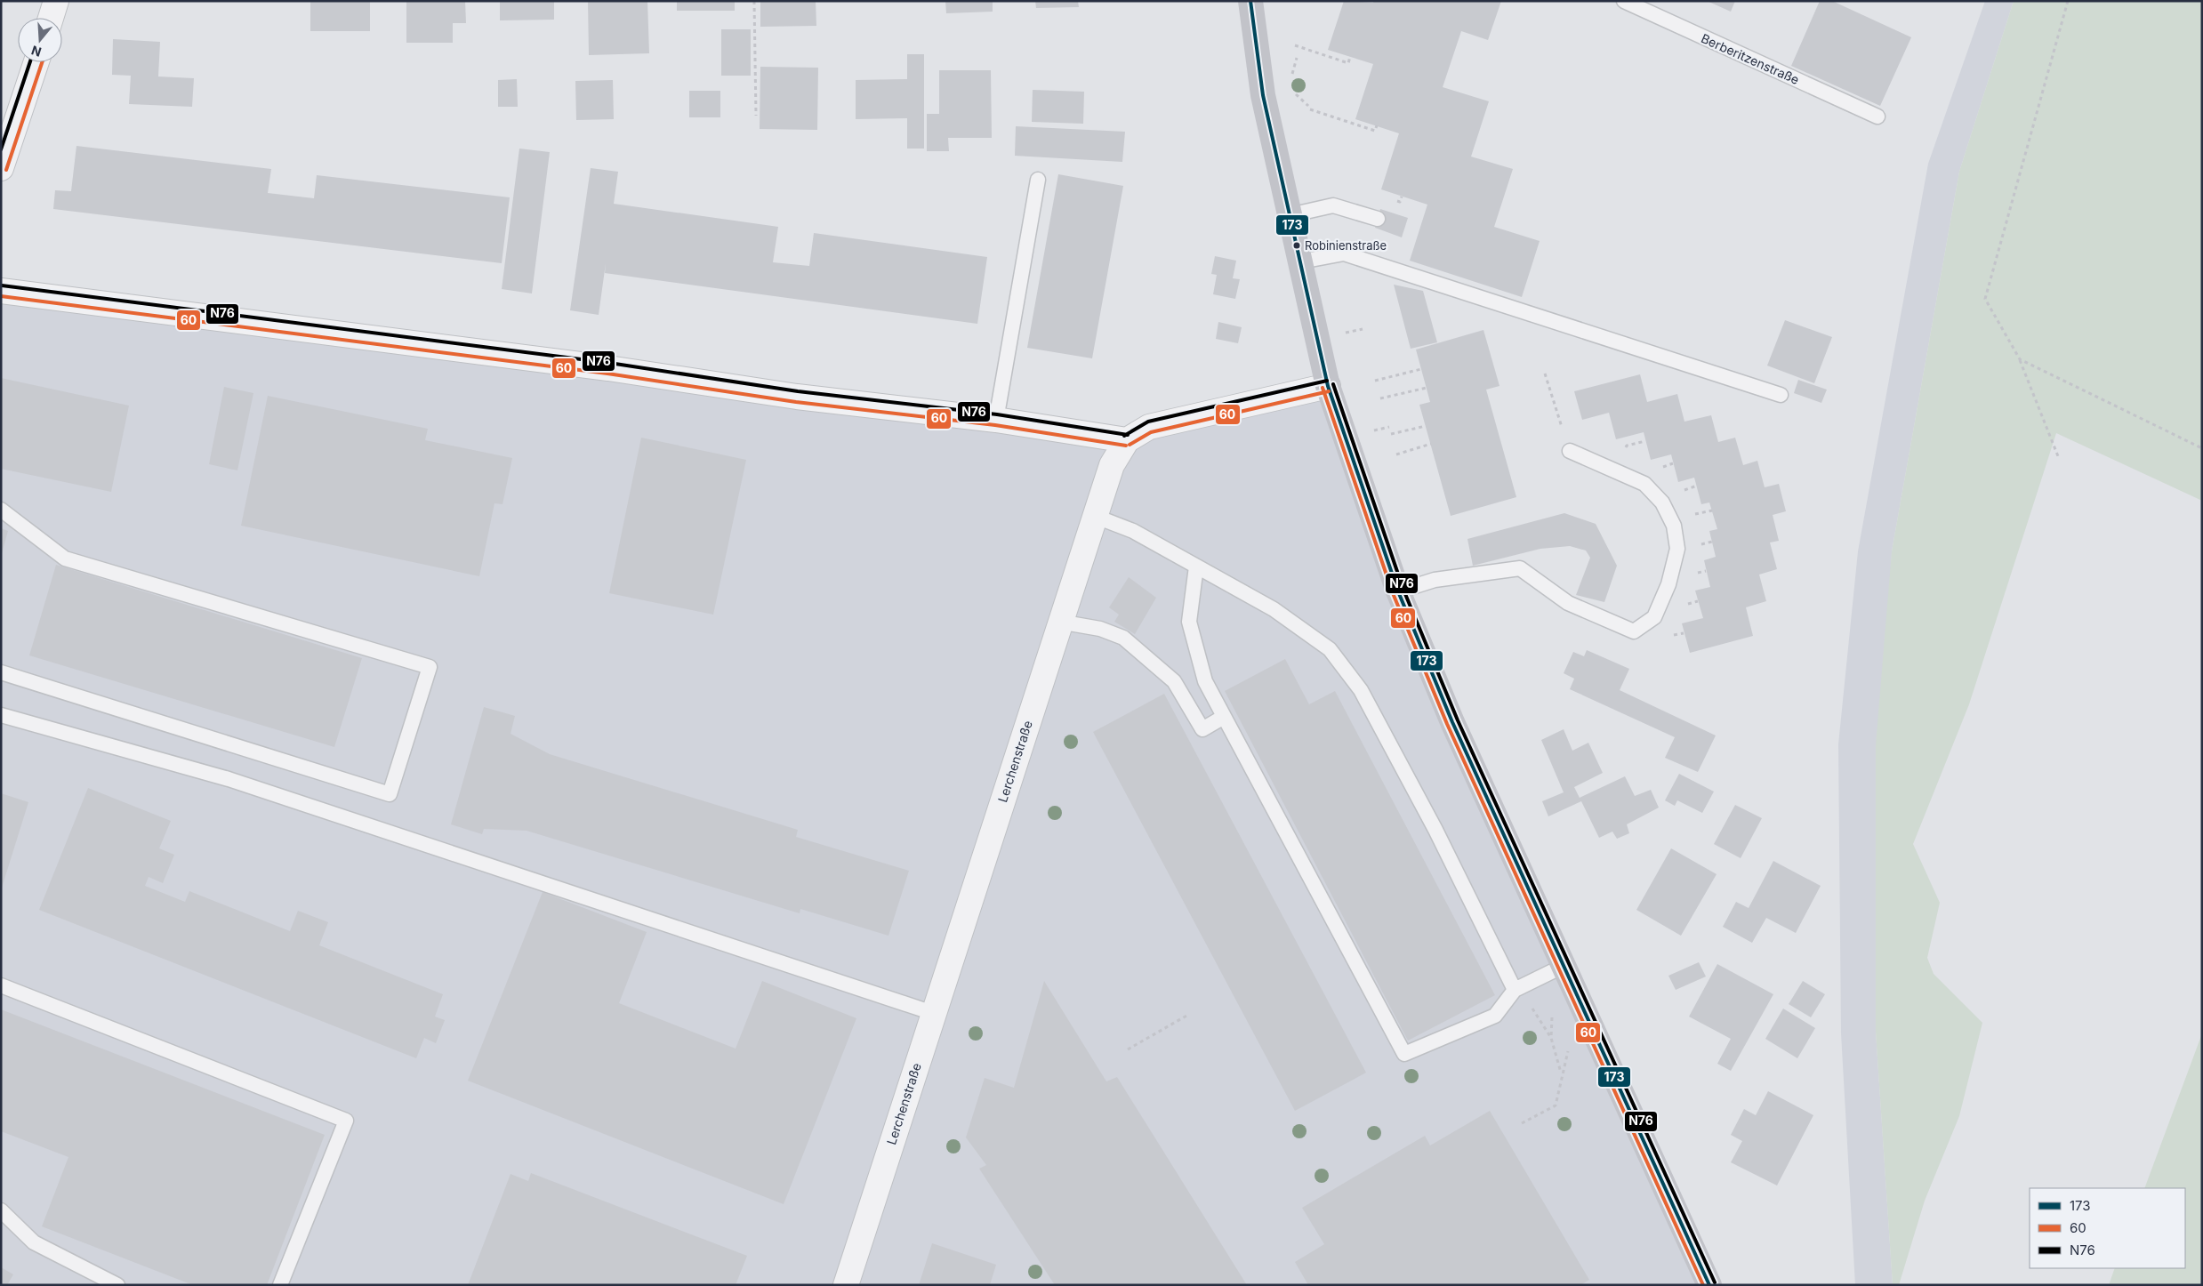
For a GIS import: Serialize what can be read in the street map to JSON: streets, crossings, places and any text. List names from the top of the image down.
{
  "streets": {
    "street": ["Lerchenstraße"],
    "lane": ["Berberitzenstraße"]
  },
  "places": ["Robinienstraße"],
  "lines": ["transit line 173", "transit line 60", "transit line N76"],
  "legend": ["173", "60", "N76"],
  "north": "bottom"
}
